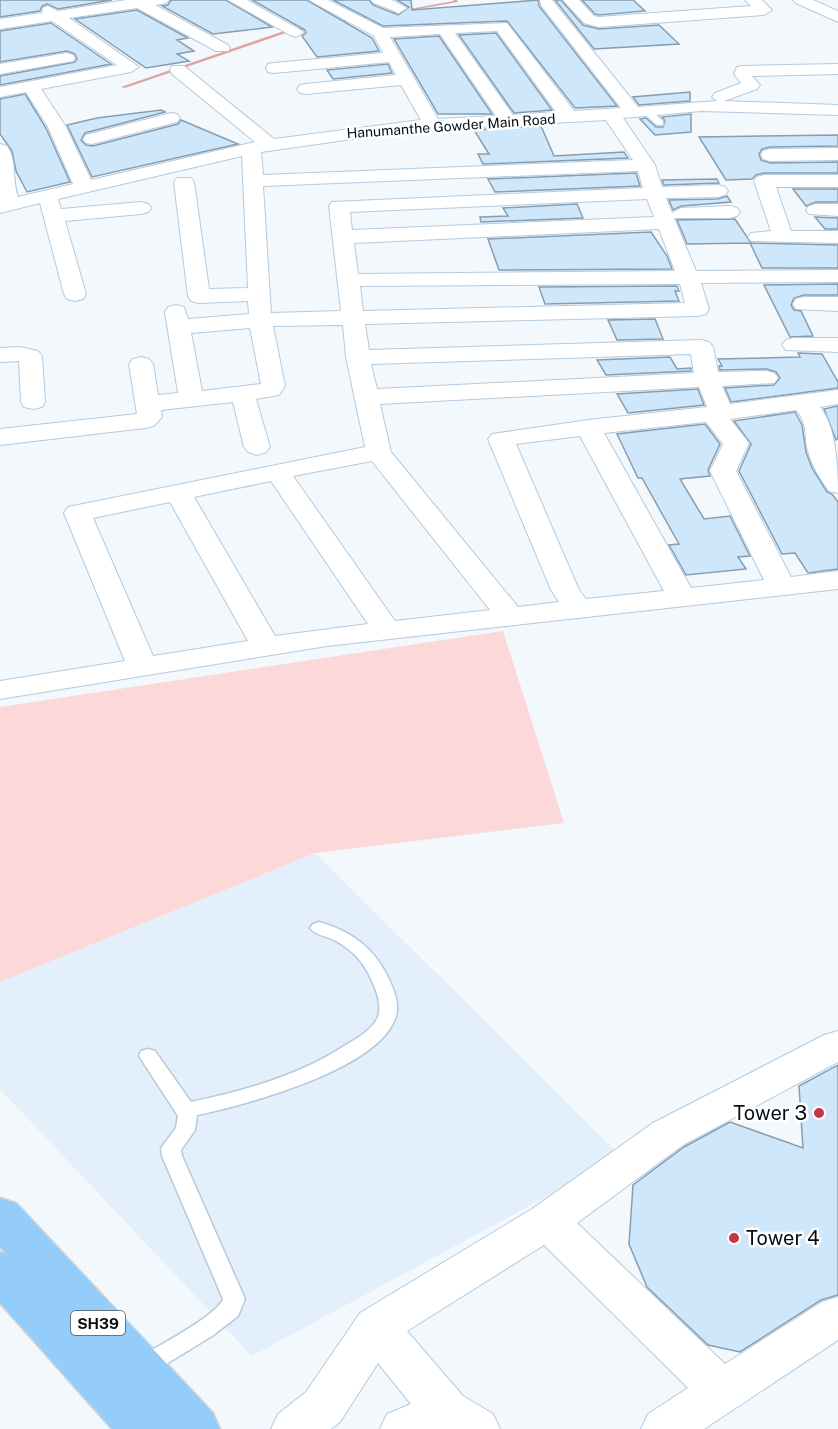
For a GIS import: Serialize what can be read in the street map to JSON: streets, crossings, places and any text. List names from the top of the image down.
{
  "streets": {
    "main road": ["SH39"],
    "street": ["Hanumanthe Gowder Main Road"]
  },
  "places": ["Tower 3", "Tower 4"]
}
